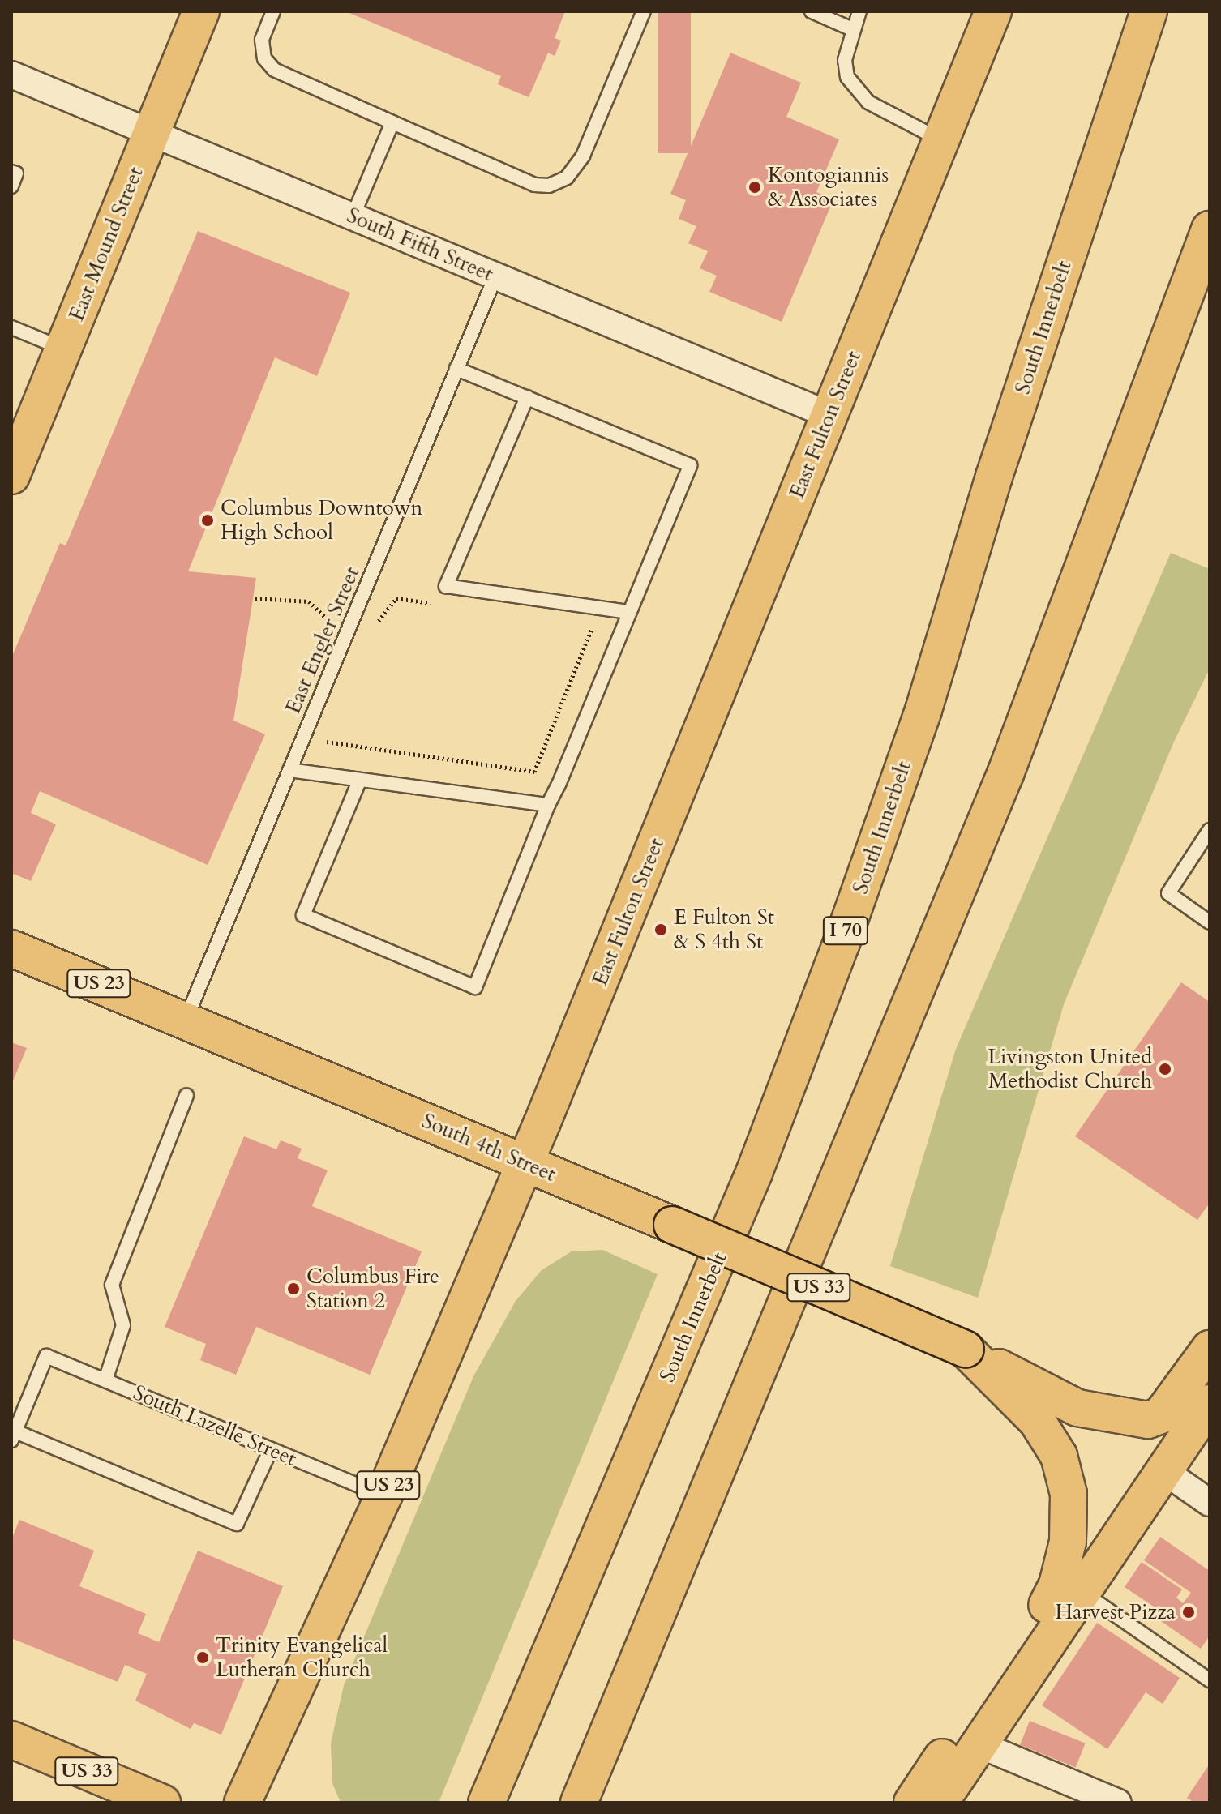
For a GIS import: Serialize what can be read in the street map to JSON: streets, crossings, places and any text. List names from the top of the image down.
{
  "streets": {
    "main road": [
      "East Mound Street",
      "South Innerbelt",
      "East Fulton Street",
      "I 70",
      "US 23",
      "South 4th Street",
      "US 33"
    ],
    "street": ["South Fifth Street"],
    "lane": ["East Engler Street", "South Lazelle Street"]
  },
  "crossings": [
    ["East Mound Street", "South Fifth Street"],
    ["South Fifth Street", "East Fulton Street"],
    ["South Fifth Street", "East Engler Street"],
    ["East Fulton Street", "South 4th Street"],
    ["East Fulton Street", "South Lazelle Street"],
    ["East Engler Street", "South 4th Street"]
  ],
  "places": [
    "Kontogiannis & Associates",
    "Columbus Downtown High School",
    "E Fulton St & S 4th St",
    "Livingston United Methodist Church",
    "Columbus Fire Station 2",
    "Harvest Pizza",
    "Trinity Evangelical Lutheran Church"
  ]
}
